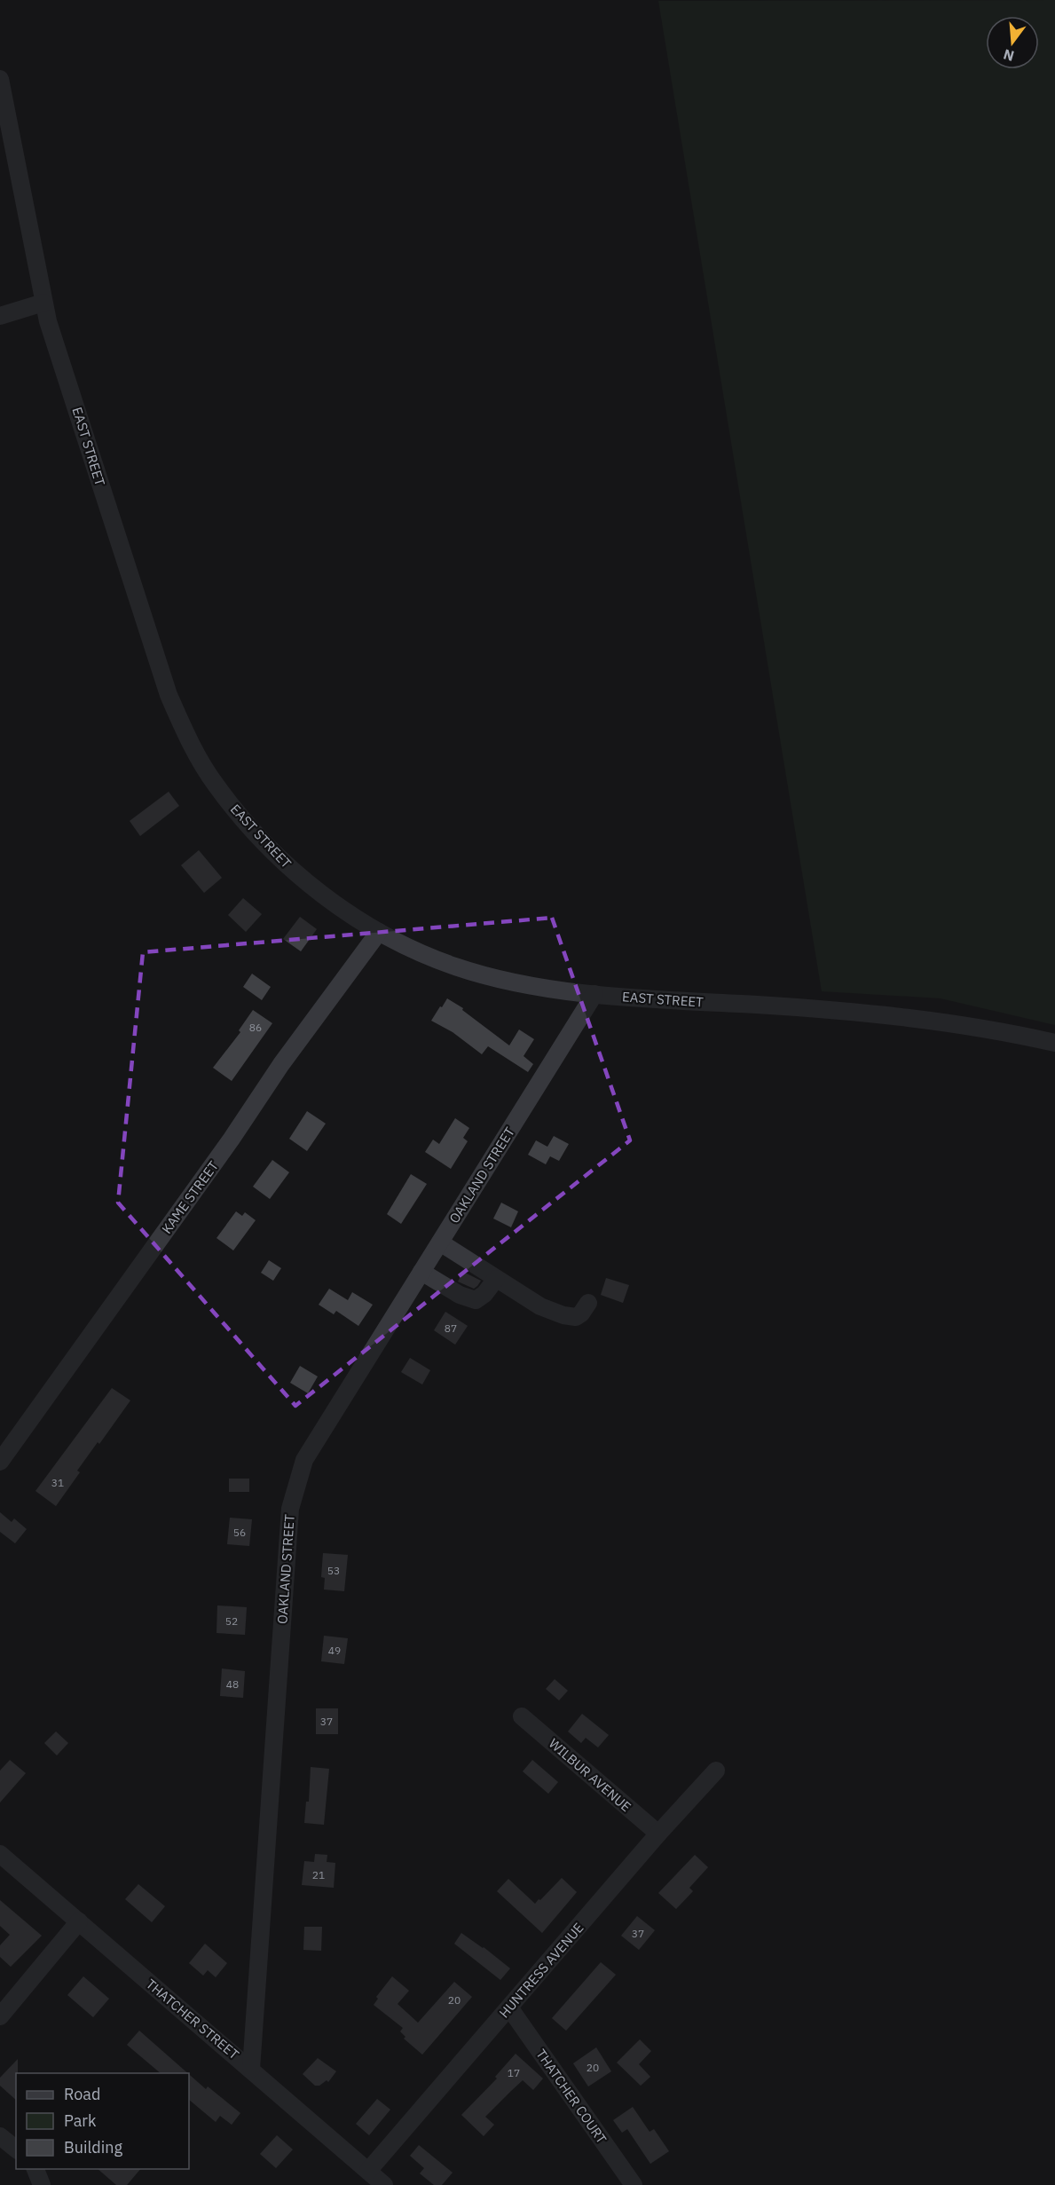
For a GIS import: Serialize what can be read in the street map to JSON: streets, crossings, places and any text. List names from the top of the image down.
{
  "streets": {
    "street": [
      "EAST STREET",
      "OAKLAND STREET",
      "KAME STREET",
      "WILBUR AVENUE",
      "HUNTRESS AVENUE",
      "THATCHER STREET",
      "THATCHER COURT"
    ]
  },
  "crossings": [
    ["EAST STREET", "OAKLAND STREET"],
    ["EAST STREET", "KAME STREET"],
    ["OAKLAND STREET", "THATCHER STREET"],
    ["WILBUR AVENUE", "HUNTRESS AVENUE"],
    ["HUNTRESS AVENUE", "THATCHER STREET"],
    ["HUNTRESS AVENUE", "THATCHER COURT"]
  ],
  "house_numbers": [
    "86",
    "87",
    "31",
    "56",
    "53",
    "52",
    "49",
    "48",
    "37",
    "21",
    "37",
    "20",
    "20",
    "17"
  ],
  "legend": ["Road", "Park", "Building"],
  "north": "bottom"
}
